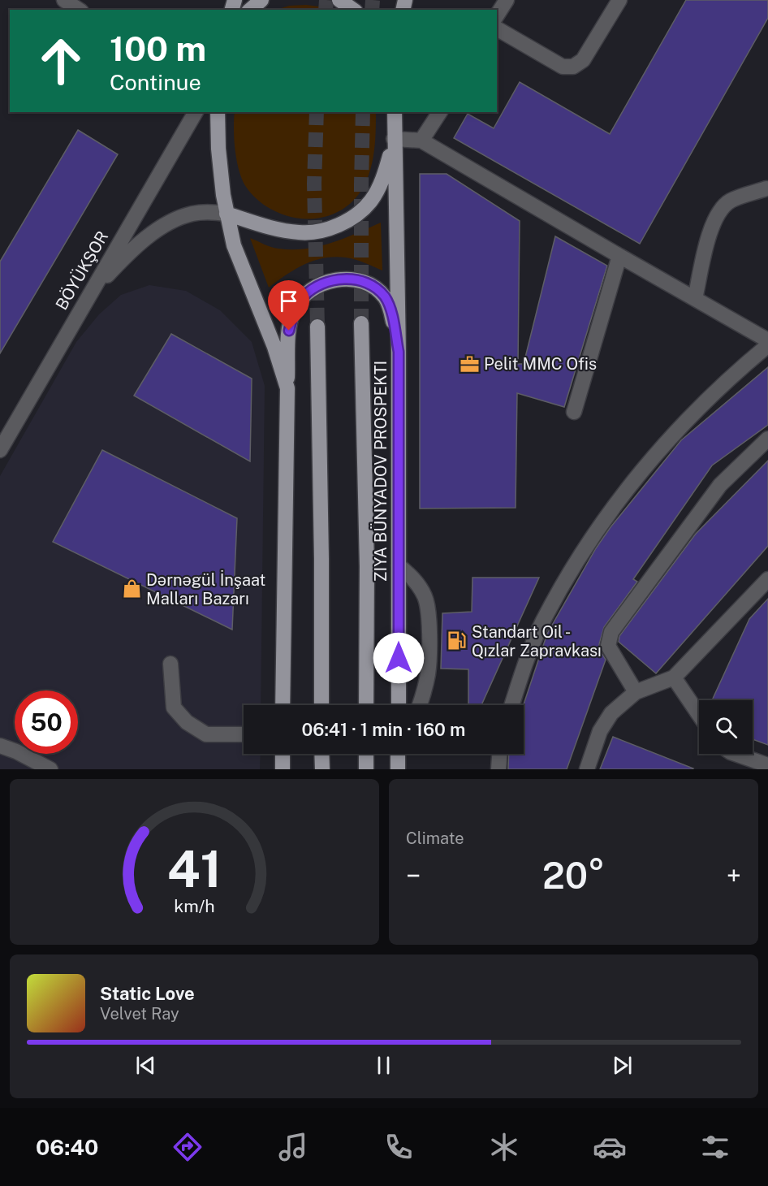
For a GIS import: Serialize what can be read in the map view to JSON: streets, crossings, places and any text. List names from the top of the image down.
{
  "streets": {
    "main road": ["ZIYA BÜNYADOV PROSPEKTI"],
    "street": ["BÖYÜKŞOR"]
  },
  "places": {
    "office": ["Pelit MMC Ofis"],
    "shop": ["Dərnəgül İnşaat Malları Bazarı"],
    "fuel station": ["Standart Oil - Qızlar Zapravkası"]
  },
  "page": {
    "turn": ["100 m", "Continue"],
    "limit": "50",
    "trip": "06:41 · 1 min · 160 m",
    "tile": "Climate",
    "heat": ["−", "20°", "+"],
    "song": ["Static Love", "Velvet Ray"],
    "tabs": "06:40",
    "gauge": ["41", "km/h"]
  }
}
